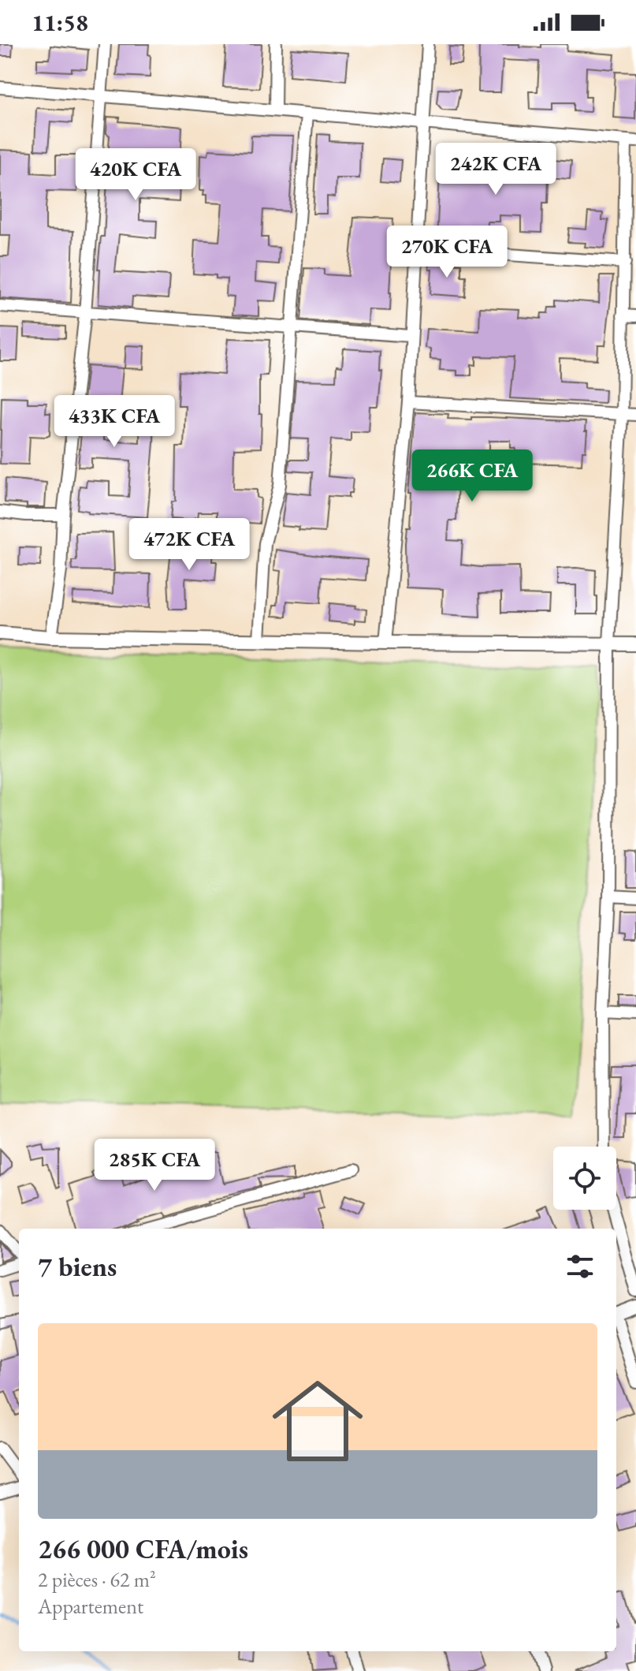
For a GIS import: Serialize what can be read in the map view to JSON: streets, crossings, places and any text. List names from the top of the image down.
{
  "page": {
    "status": "11:58",
    "price": [
      "242K CFA",
      "420K CFA",
      "270K CFA",
      "433K CFA",
      "266K CFA",
      "472K CFA",
      "285K CFA"
    ],
    "heading": "7 biens",
    "list": [
      {
        "name": "266 000 CFA/mois",
        "note": "2 pièces · 62 m² · Appartement"
      }
    ]
  }
}
